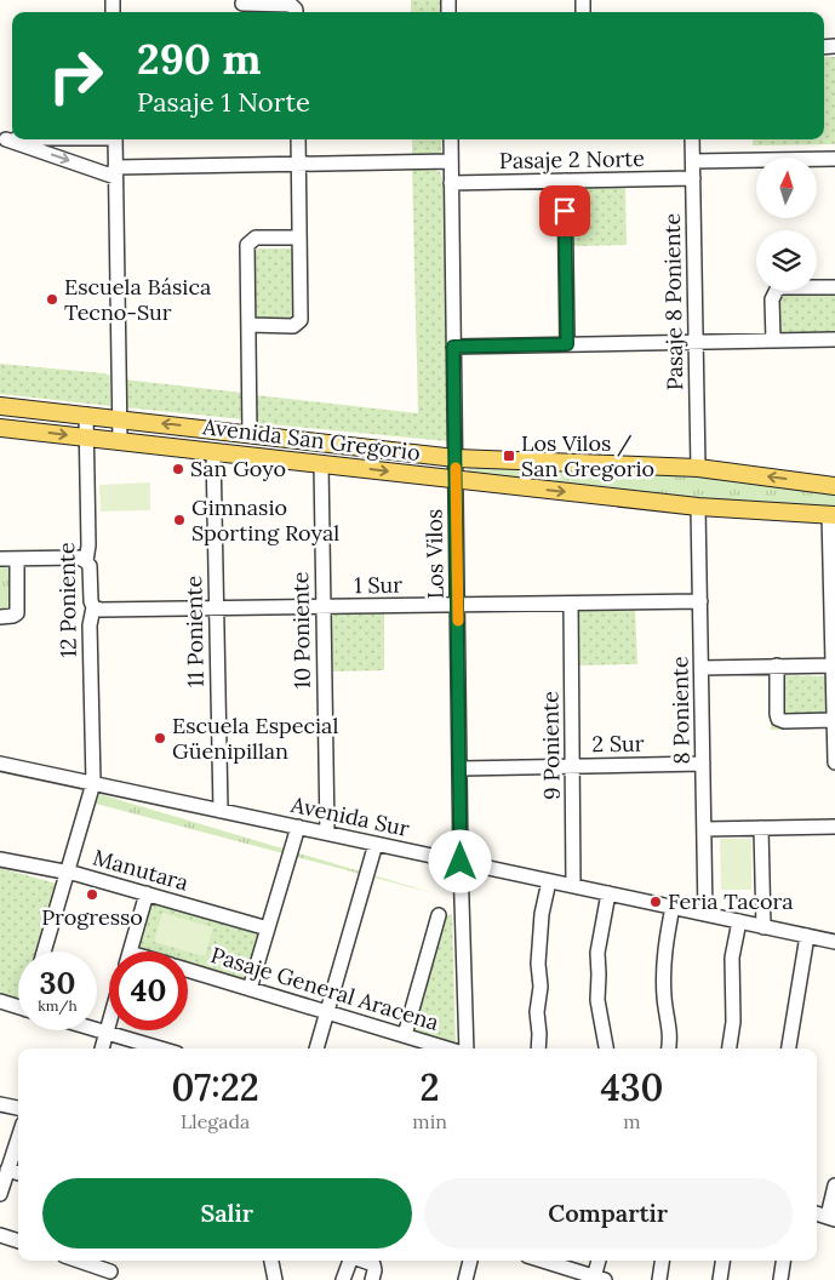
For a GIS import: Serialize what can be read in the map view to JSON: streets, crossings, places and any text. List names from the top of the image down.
{
  "streets": {
    "main road": ["Avenida San Gregorio"],
    "street": [
      "Pasaje 2 Norte",
      "Pasaje 8 Poniente",
      "Los Vilos",
      "1 Sur",
      "12 Poniente",
      "10 Poniente",
      "11 Poniente",
      "8 Poniente",
      "2 Sur",
      "9 Poniente",
      "Avenida Sur",
      "Manutara",
      "Pasaje General Aracena"
    ]
  },
  "crossings": [
    ["Pasaje 2 Norte", "Pasaje 8 Poniente"],
    ["Pasaje 2 Norte", "Los Vilos"],
    ["Pasaje 8 Poniente", "Avenida San Gregorio"],
    ["Avenida San Gregorio", "Los Vilos"],
    ["Avenida San Gregorio", "12 Poniente"],
    ["Avenida San Gregorio", "10 Poniente"],
    ["Avenida San Gregorio", "11 Poniente"],
    ["Avenida San Gregorio", "8 Poniente"],
    ["Los Vilos", "1 Sur"],
    ["Los Vilos", "2 Sur"],
    ["Los Vilos", "Avenida Sur"],
    ["1 Sur", "12 Poniente"],
    ["1 Sur", "10 Poniente"],
    ["1 Sur", "11 Poniente"],
    ["1 Sur", "8 Poniente"],
    ["1 Sur", "9 Poniente"],
    ["12 Poniente", "Avenida Sur"],
    ["12 Poniente", "Manutara"],
    ["10 Poniente", "Avenida Sur"],
    ["11 Poniente", "Avenida Sur"],
    ["8 Poniente", "2 Sur"],
    ["8 Poniente", "Avenida Sur"],
    ["2 Sur", "9 Poniente"],
    ["9 Poniente", "Avenida Sur"]
  ],
  "places": {
    "other": [
      "Escuela Básica Tecno-Sur",
      "San Goyo",
      "Gimnasio Sporting Royal",
      "Escuela Especial Güenipillan",
      "Progresso",
      "Feria Tacora"
    ],
    "transit": ["Los Vilos / San Gregorio"]
  },
  "north": "top",
  "page": {
    "turn": ["290 m", "Pasaje 1 Norte"],
    "speed": "30 km/h",
    "limit": "40",
    "eta": [
      "07:22",
      "Llegada",
      "2",
      "min",
      "430",
      "m"
    ],
    "buttons": ["Salir", "Compartir"]
  }
}
